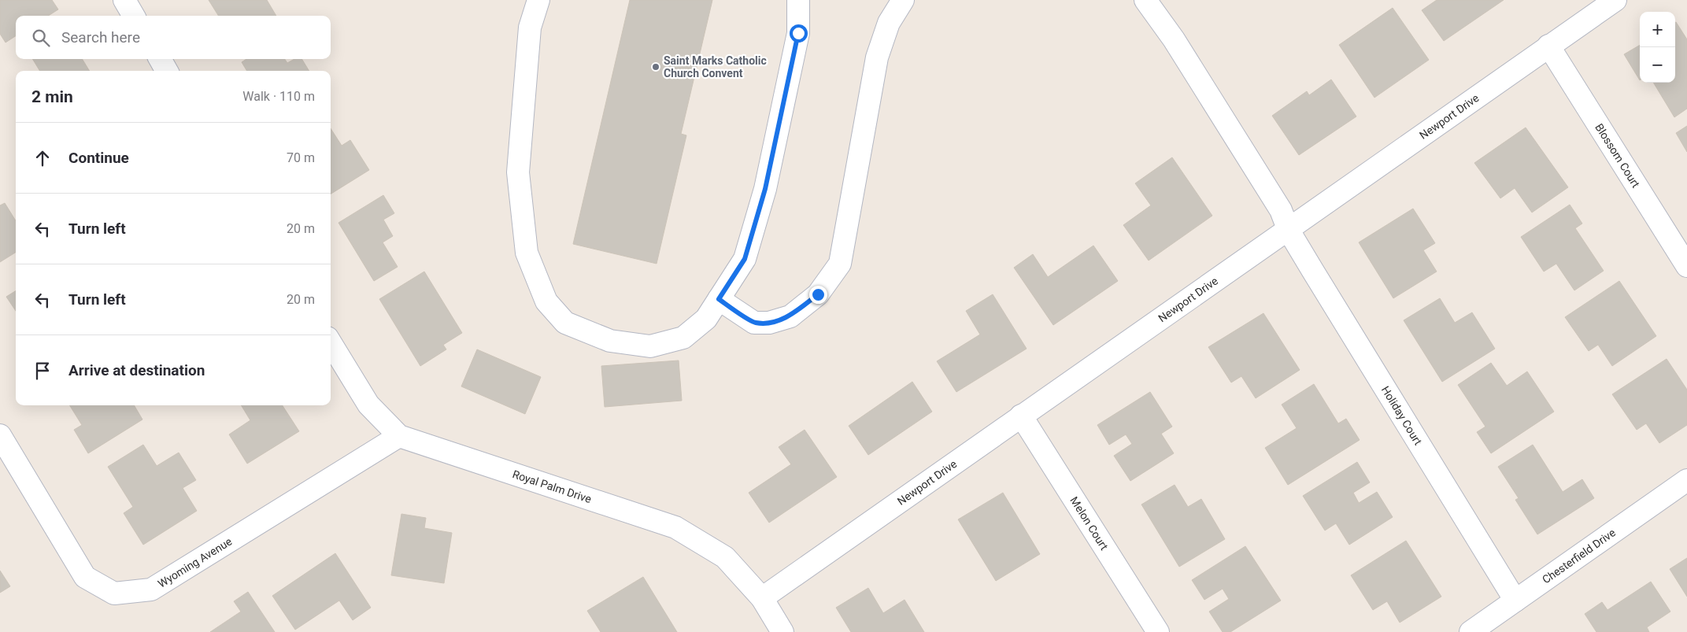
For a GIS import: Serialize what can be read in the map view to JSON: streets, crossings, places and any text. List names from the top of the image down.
{
  "streets": {
    "street": [
      "Newport Drive",
      "Blossom Court",
      "Holiday Court",
      "Royal Palm Drive",
      "Melon Court",
      "Chesterfield Drive",
      "Wyoming Avenue"
    ]
  },
  "crossings": [
    ["Newport Drive", "Blossom Court"],
    ["Newport Drive", "Holiday Court"],
    ["Newport Drive", "Royal Palm Drive"],
    ["Newport Drive", "Melon Court"],
    ["Holiday Court", "Chesterfield Drive"],
    ["Royal Palm Drive", "Wyoming Avenue"]
  ],
  "places": ["Saint Marks Catholic Church Convent"],
  "page": {
    "map_buttons": ["+", "−"],
    "search": "Search here",
    "heading": ["2 min", "Walk · 110 m"],
    "list": [
      ["Continue", "70 m"],
      ["Turn left", "20 m"],
      ["Turn left", "20 m"],
      "Arrive at destination"
    ]
  }
}
